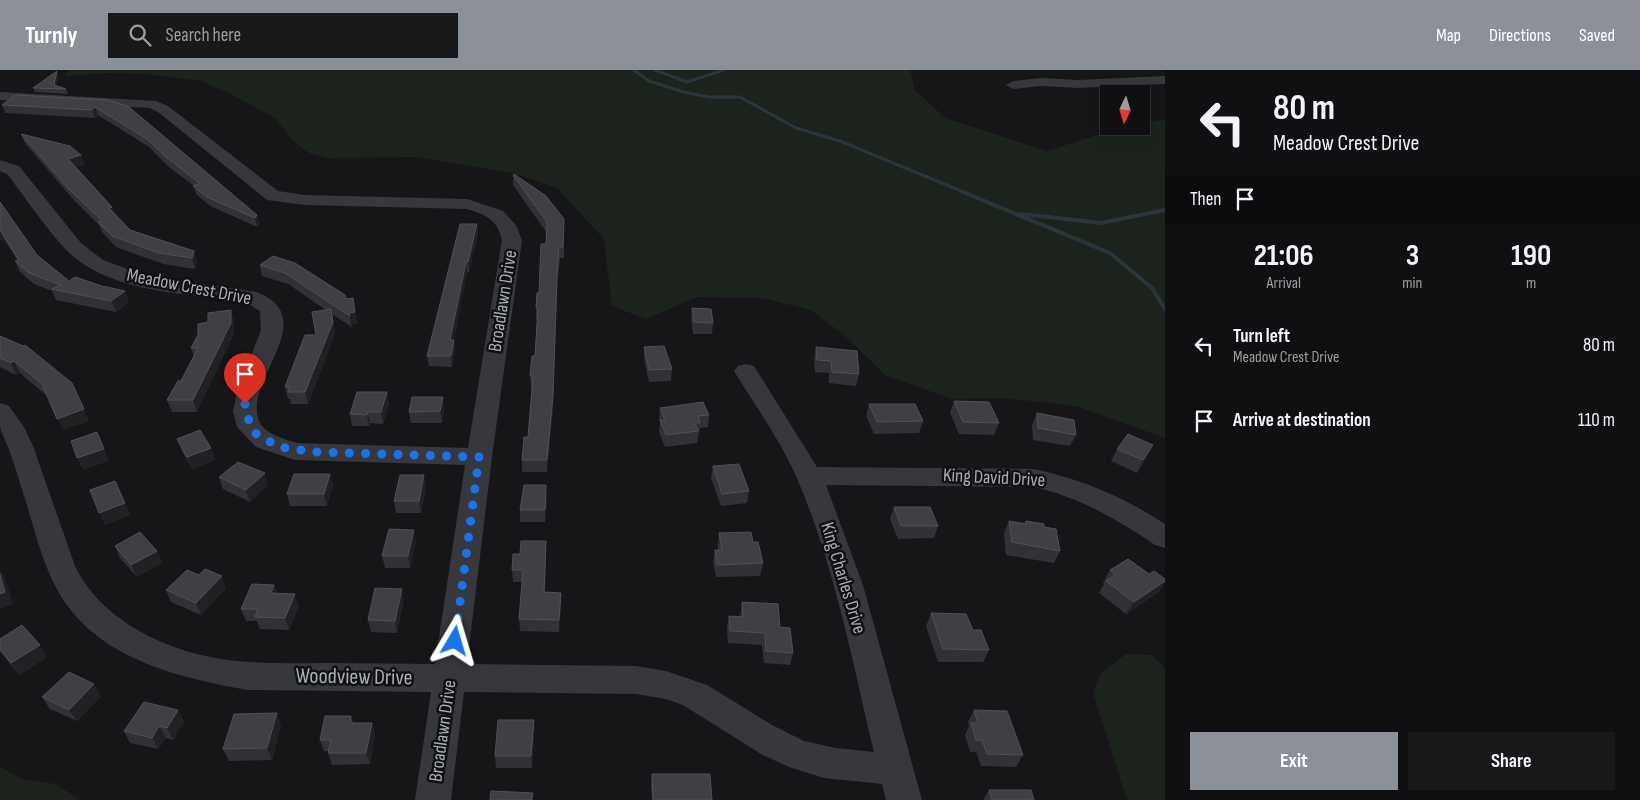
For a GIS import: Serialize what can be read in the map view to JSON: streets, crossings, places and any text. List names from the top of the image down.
{
  "streets": {
    "street": [
      "Meadow Crest Drive",
      "Broadlawn Drive",
      "King David Drive",
      "King Charles Drive",
      "Woodview Drive"
    ]
  },
  "crossings": [
    ["Meadow Crest Drive", "Broadlawn Drive"],
    ["Broadlawn Drive", "Woodview Drive"],
    ["King David Drive", "King Charles Drive"],
    ["King Charles Drive", "Woodview Drive"]
  ],
  "north": "bottom",
  "page": {
    "header": "Turnly",
    "search": "Search here",
    "nav": ["Map", "Directions", "Saved"],
    "turn": ["80 m", "Meadow Crest Drive"],
    "then": "Then",
    "eta": [
      "21:06",
      "Arrival",
      "3",
      "min",
      "190",
      "m"
    ],
    "list": [
      {
        "name": "Turn left",
        "note": "Meadow Crest Drive",
        "value": "80 m"
      },
      {
        "name": "Arrive at destination",
        "value": "110 m"
      }
    ],
    "buttons": ["Exit", "Share"]
  }
}
